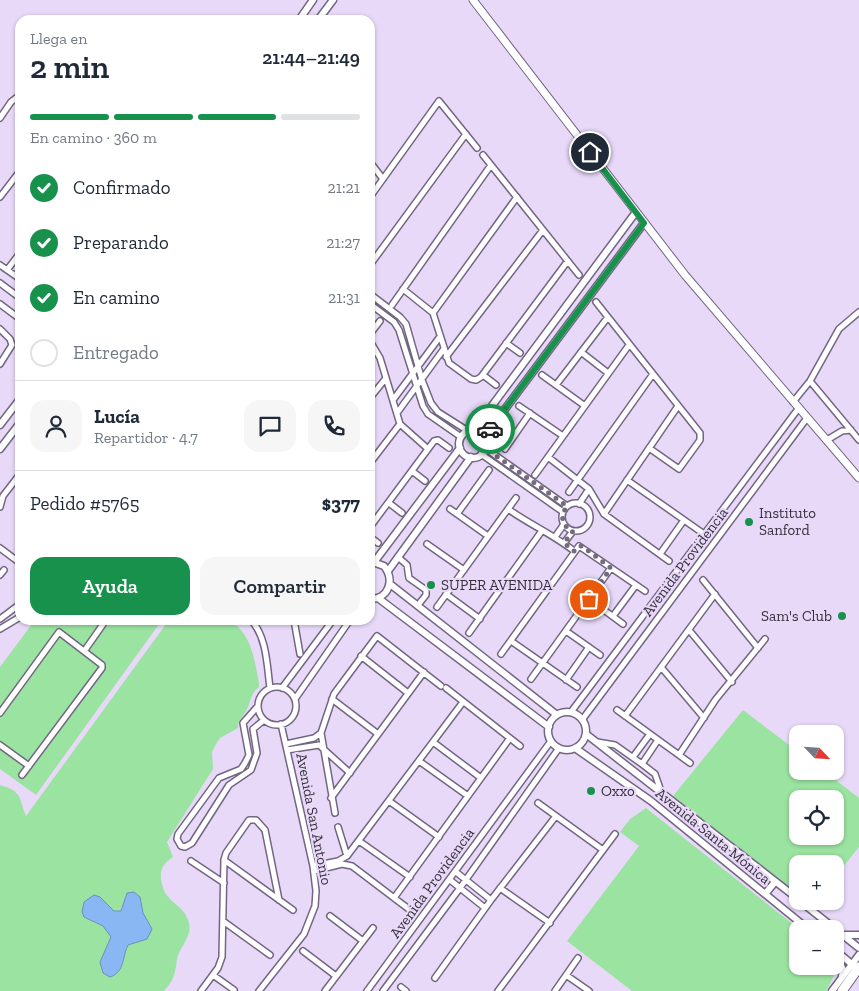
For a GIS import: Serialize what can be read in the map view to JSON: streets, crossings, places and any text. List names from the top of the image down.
{
  "streets": {
    "street": ["Avenida Providencia", "Avenida San Antonio", "Avenida Santa Mónica"]
  },
  "crossings": [
    ["Avenida Providencia", "Avenida Santa Mónica"]
  ],
  "places": [
    "Instituto Sanford",
    "SUPER AVENIDA",
    "Sam's Club",
    "Oxxo"
  ],
  "north": "bottom right",
  "page": {
    "heading": ["2 min", "Llega en", "21:44–21:49"],
    "panel": [
      "Lucía",
      "Repartidor · 4.7",
      "Pedido #5765",
      "$377"
    ],
    "bar": "En camino · 360 m",
    "list": [
      ["Confirmado", "21:21"],
      ["Preparando", "21:27"],
      ["En camino", "21:31"],
      "Entregado"
    ],
    "buttons": ["Ayuda", "Compartir"],
    "map_buttons": ["+", "−"]
  }
}
